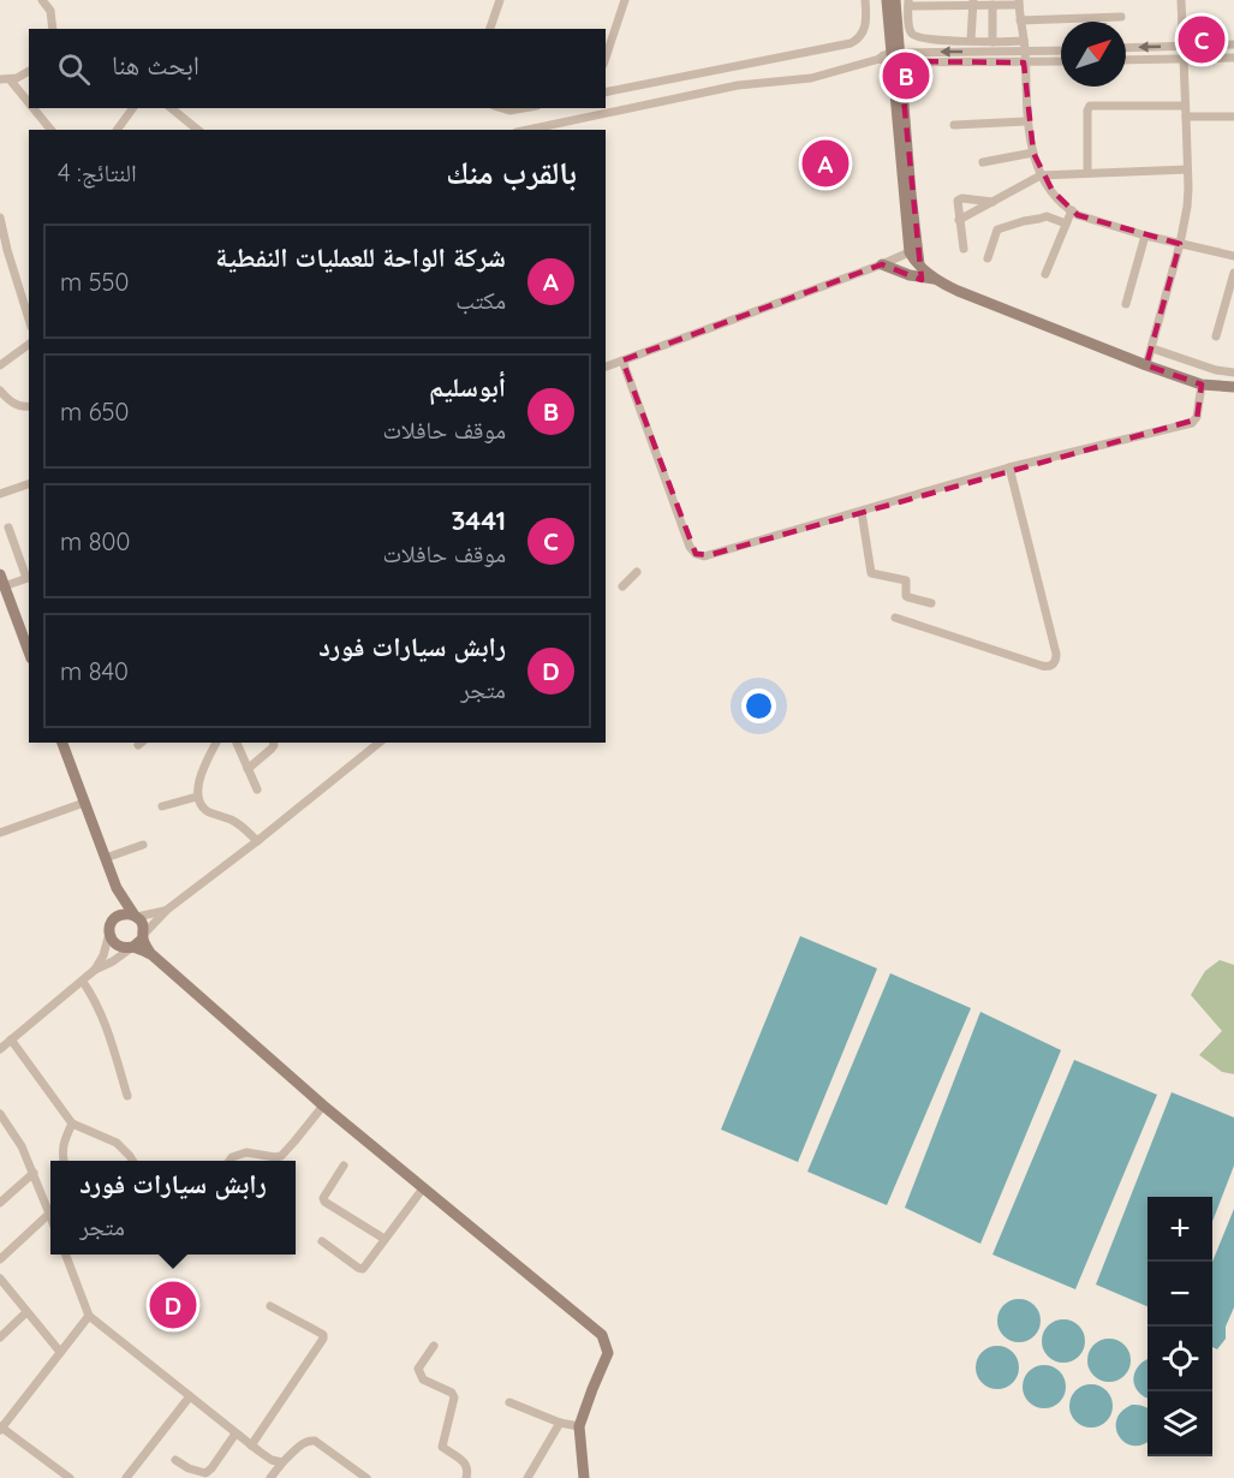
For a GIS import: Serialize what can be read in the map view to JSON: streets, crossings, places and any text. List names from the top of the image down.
{
  "north": "top right",
  "page": {
    "pins": [
      "C",
      "B",
      "A",
      "D"
    ],
    "search": "ابحث هنا",
    "heading": ["بالقرب منك", "النتائج: 4"],
    "list": [
      {
        "mark": "A",
        "name": "شركة الواحة للعمليات النفطية",
        "note": "مكتب",
        "value": "550 m"
      },
      {
        "mark": "B",
        "name": "أبوسليم",
        "note": "موقف حافلات",
        "value": "650 m"
      },
      {
        "mark": "C",
        "name": "3441",
        "note": "موقف حافلات",
        "value": "800 m"
      },
      {
        "mark": "D",
        "name": "رابش سيارات فورد",
        "note": "متجر",
        "value": "840 m"
      }
    ],
    "popup": ["رابش سيارات فورد", "متجر"],
    "map_buttons": ["+", "−"]
  }
}
